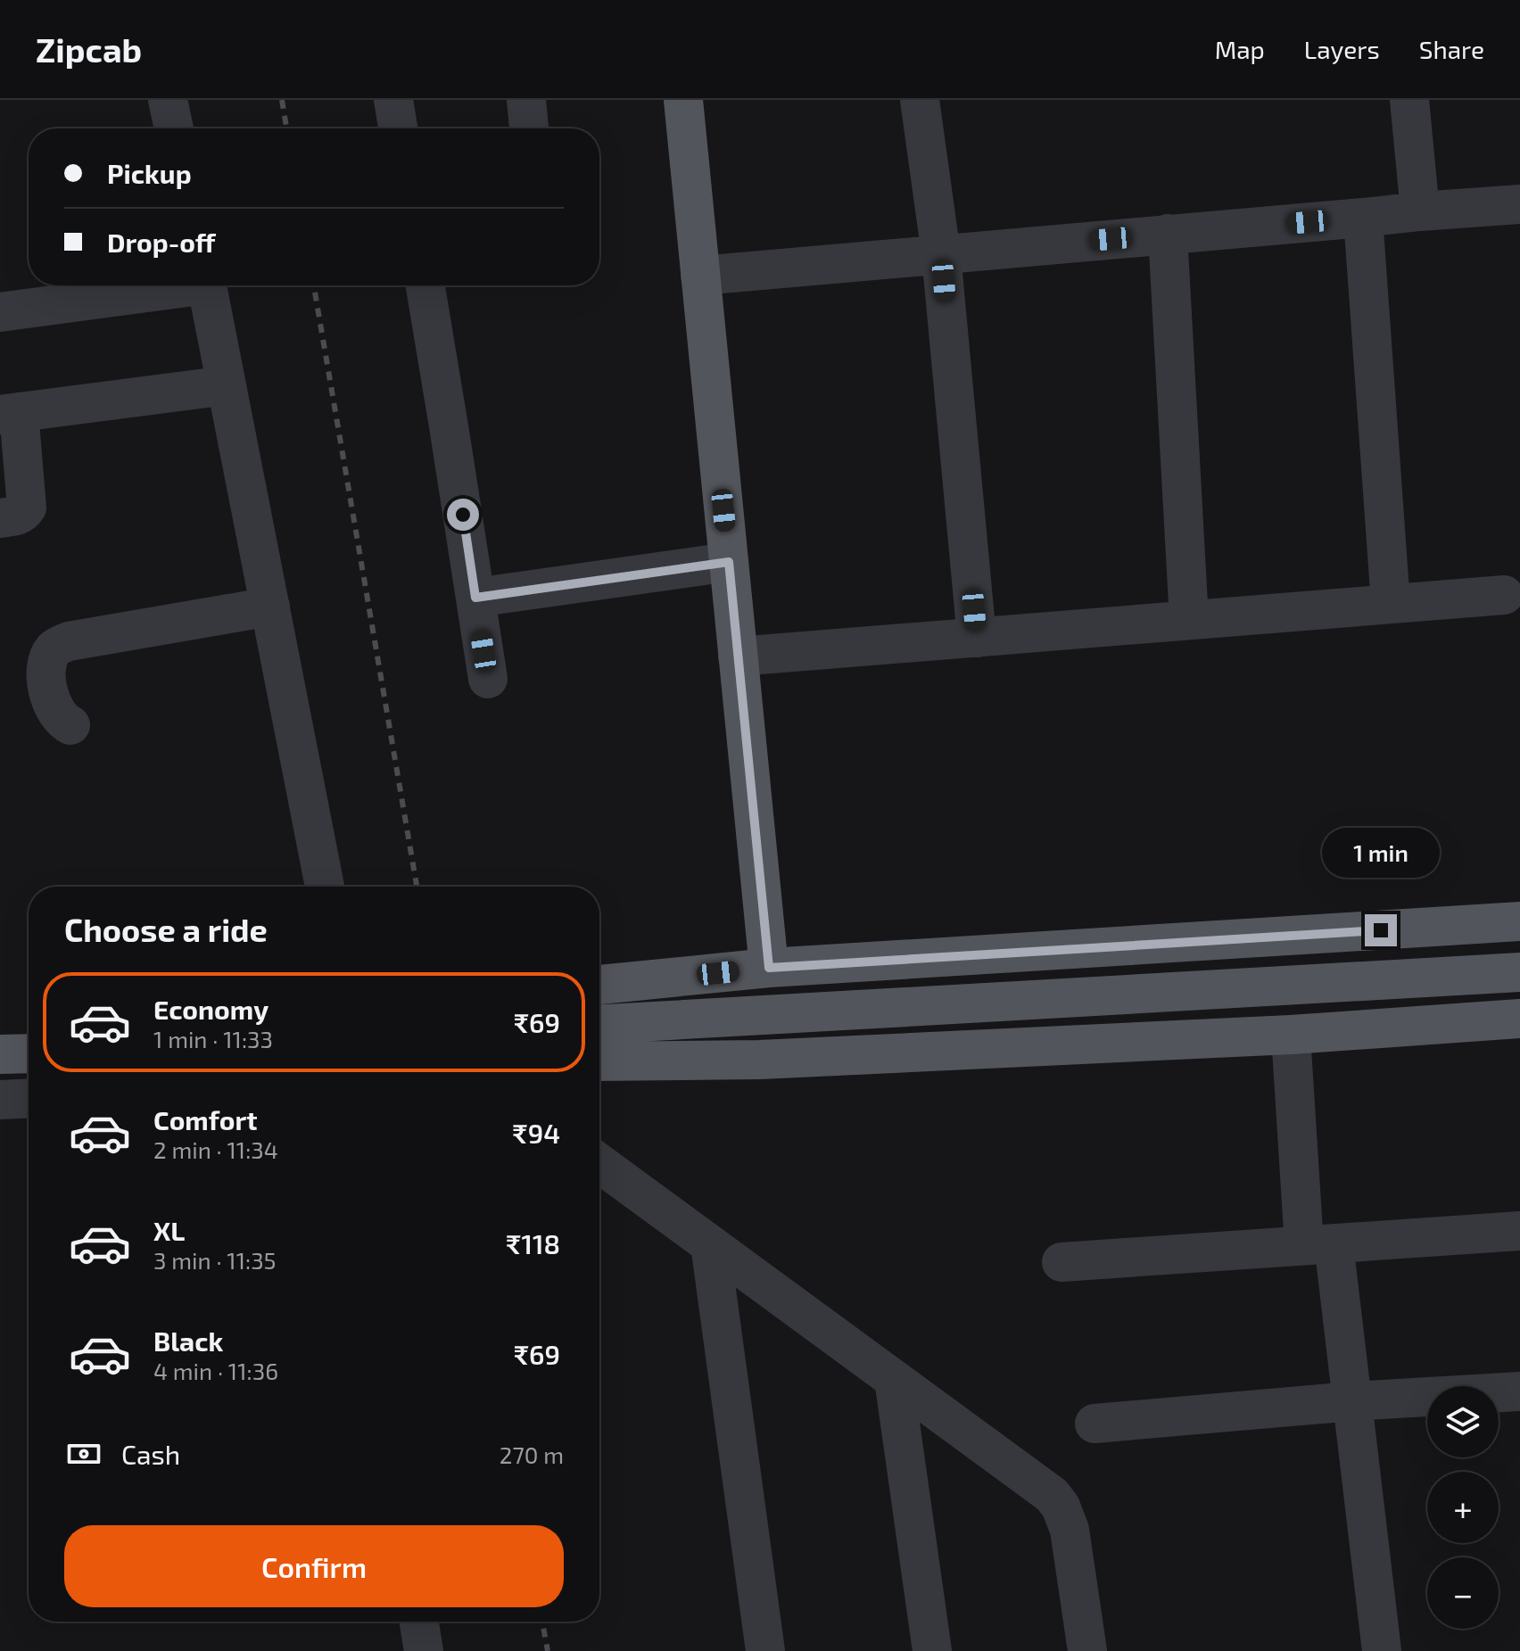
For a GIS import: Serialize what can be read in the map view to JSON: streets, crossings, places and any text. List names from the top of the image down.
{
  "page": {
    "header": "Zipcab",
    "nav": ["Map", "Layers", "Share"],
    "banner": ["Pickup", "Drop-off"],
    "bubble": "1 min",
    "heading": "Choose a ride",
    "list": [
      {
        "name": "Economy",
        "note": "1 min · 11:33",
        "value": "₹69"
      },
      {
        "name": "Comfort",
        "note": "2 min · 11:34",
        "value": "₹94"
      },
      {
        "name": "XL",
        "note": "3 min · 11:35",
        "value": "₹118"
      },
      {
        "name": "Black",
        "note": "4 min · 11:36",
        "value": "₹69"
      }
    ],
    "map_buttons": ["+", "−"],
    "pay": ["Cash", "270 m"],
    "buttons": "Confirm"
  }
}
